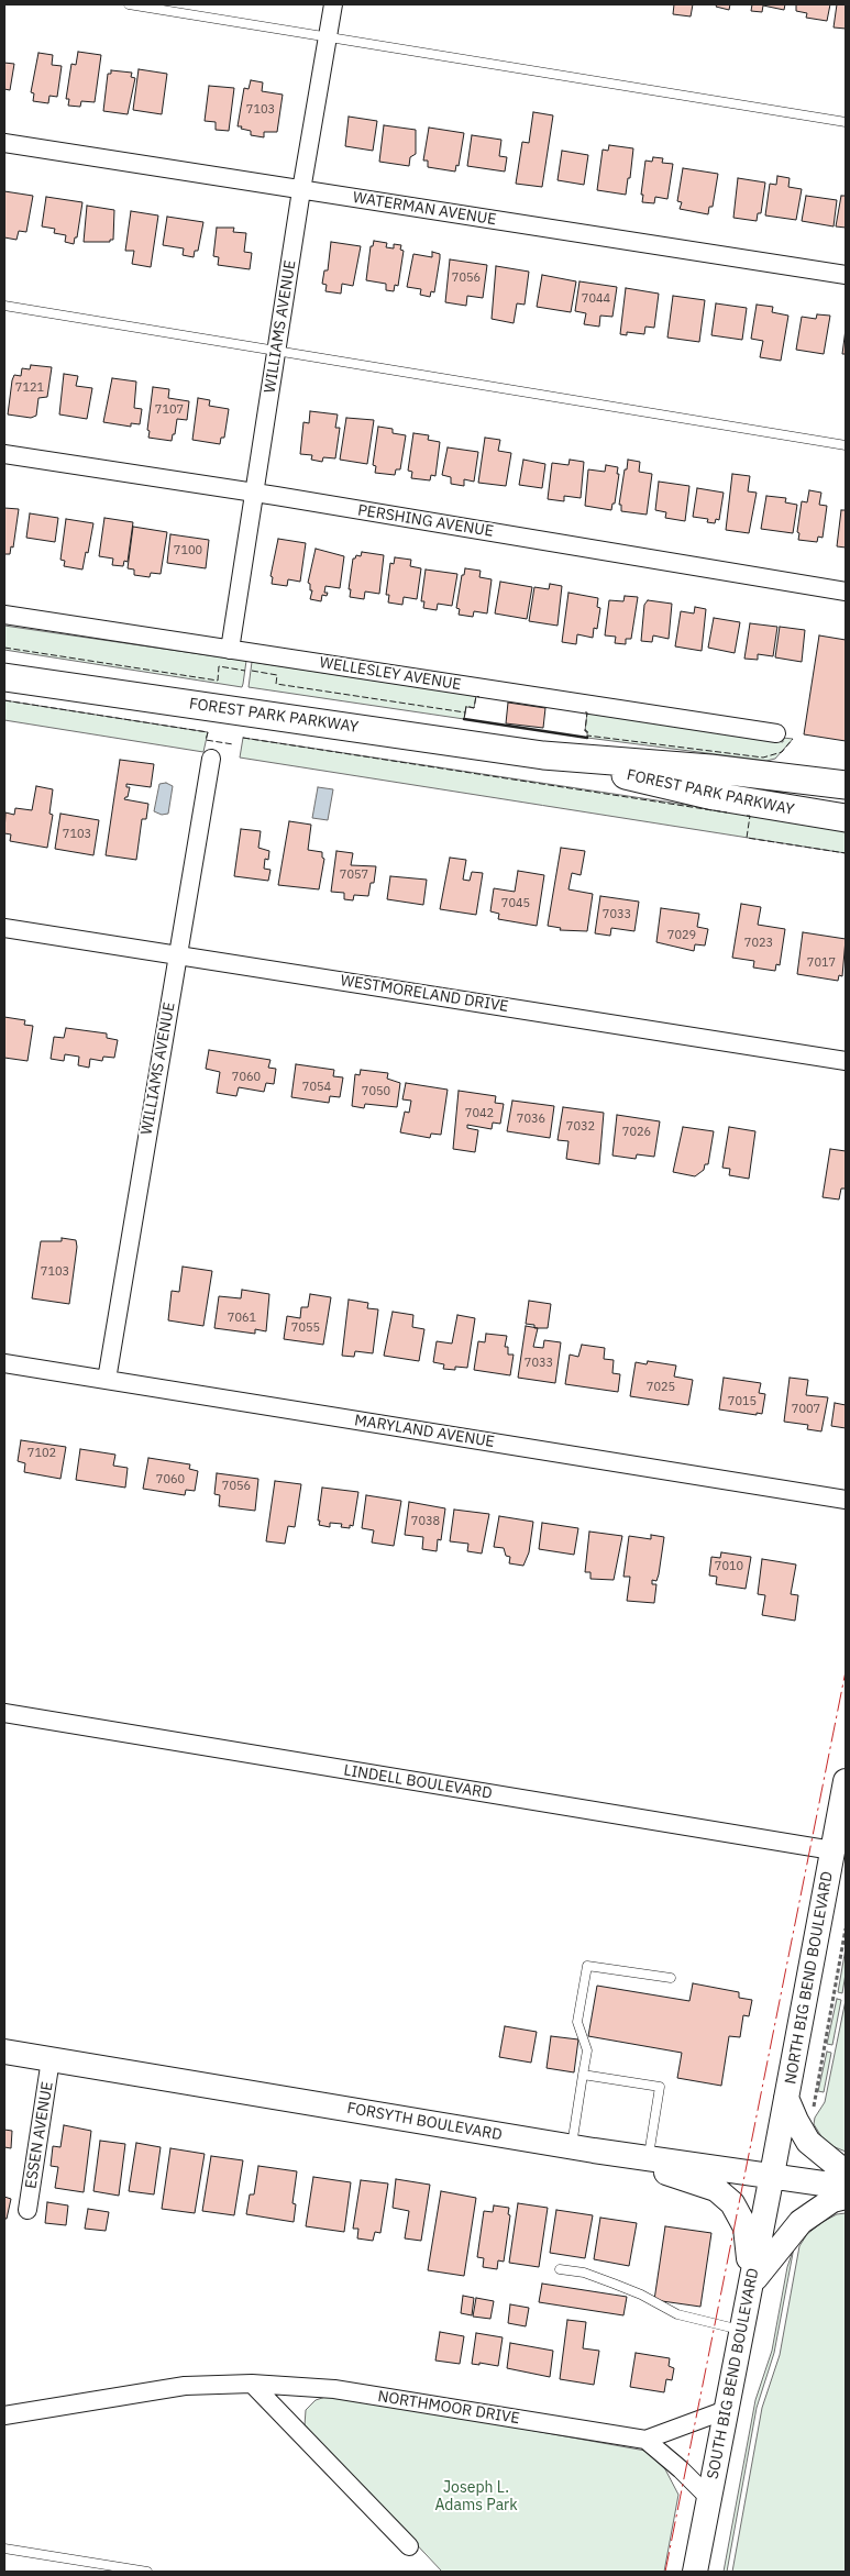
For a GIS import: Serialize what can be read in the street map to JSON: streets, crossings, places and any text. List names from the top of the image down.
{
  "streets": {
    "main road": [
      "FOREST PARK PARKWAY",
      "NORTH BIG BEND BOULEVARD",
      "FORSYTH BOULEVARD",
      "SOUTH BIG BEND BOULEVARD"
    ],
    "street": [
      "WATERMAN AVENUE",
      "WILLIAMS AVENUE",
      "PERSHING AVENUE",
      "WELLESLEY AVENUE",
      "WESTMORELAND DRIVE",
      "MARYLAND AVENUE",
      "LINDELL BOULEVARD",
      "ESSEN AVENUE",
      "NORTHMOOR DRIVE"
    ]
  },
  "crossings": [
    ["WATERMAN AVENUE", "WILLIAMS AVENUE"],
    ["WILLIAMS AVENUE", "PERSHING AVENUE"],
    ["WILLIAMS AVENUE", "WELLESLEY AVENUE"],
    ["WILLIAMS AVENUE", "WESTMORELAND DRIVE"],
    ["WILLIAMS AVENUE", "MARYLAND AVENUE"],
    ["LINDELL BOULEVARD", "NORTH BIG BEND BOULEVARD"],
    ["NORTH BIG BEND BOULEVARD", "FORSYTH BOULEVARD"],
    ["NORTH BIG BEND BOULEVARD", "SOUTH BIG BEND BOULEVARD"],
    ["FORSYTH BOULEVARD", "ESSEN AVENUE"],
    ["FORSYTH BOULEVARD", "SOUTH BIG BEND BOULEVARD"],
    ["SOUTH BIG BEND BOULEVARD", "NORTHMOOR DRIVE"]
  ],
  "parks": ["Joseph L. Adams Park"],
  "house_numbers": [
    "7103",
    "7056",
    "7044",
    "7121",
    "7107",
    "7100",
    "7103",
    "7057",
    "7045",
    "7033",
    "7029",
    "7023",
    "7017",
    "7060",
    "7054",
    "7050",
    "7042",
    "7036",
    "7032",
    "7026",
    "7103",
    "7061",
    "7055",
    "7033",
    "7025",
    "7015",
    "7007",
    "7102",
    "7060",
    "7056",
    "7038",
    "7010"
  ]
}
